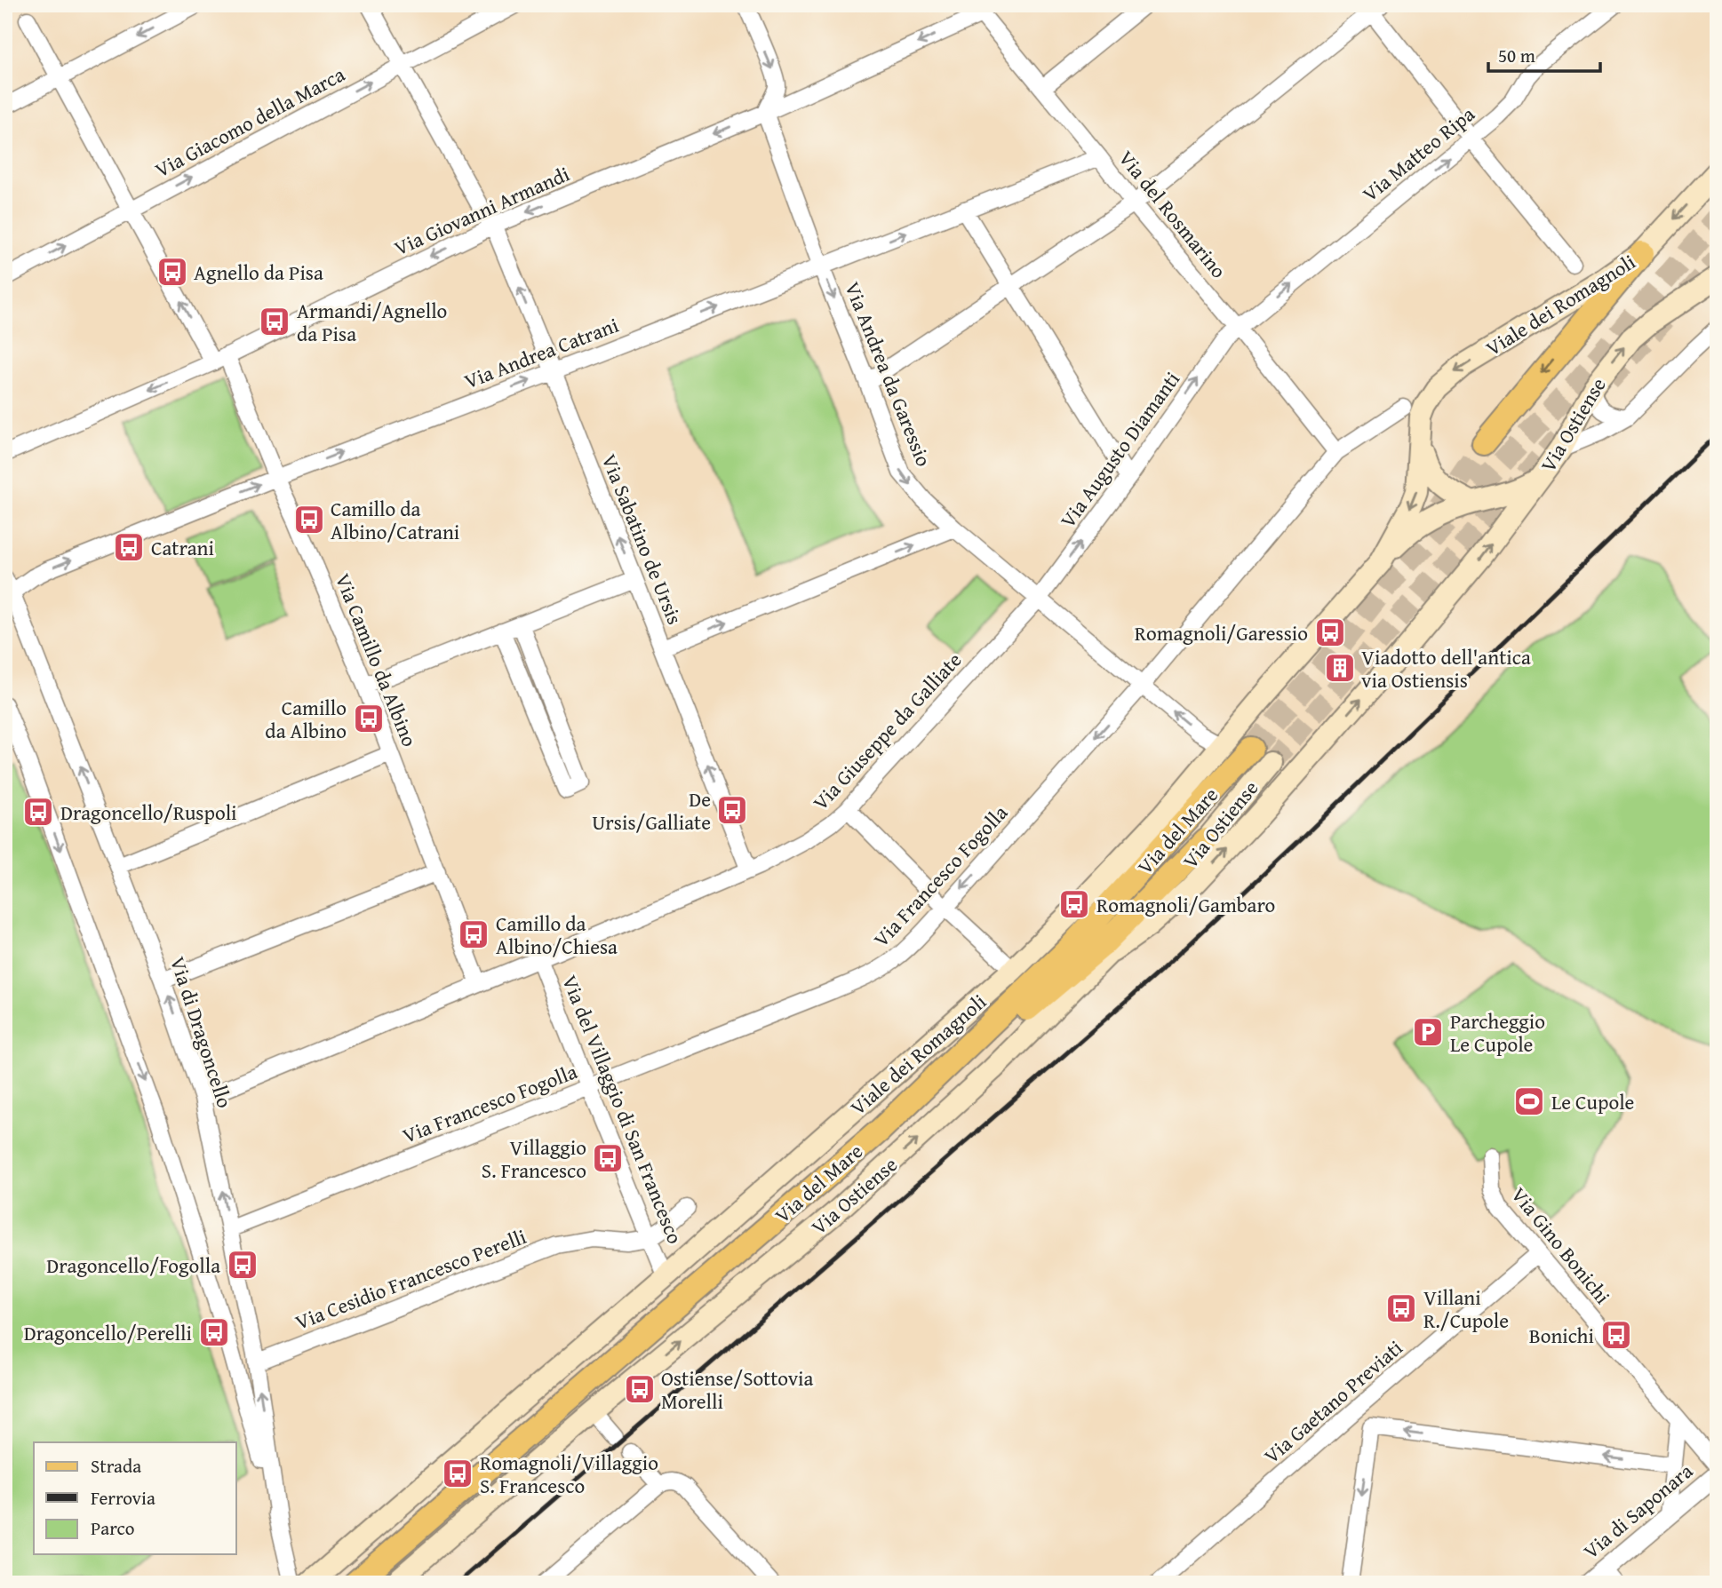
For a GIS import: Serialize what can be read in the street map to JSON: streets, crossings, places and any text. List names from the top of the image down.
{
  "streets": {
    "main road": ["Viale dei Romagnoli", "Via Ostiense", "Via del Mare"],
    "street": [
      "Via Giacomo della Marca",
      "Via Matteo Ripa",
      "Via Giovanni Armandi",
      "Via del Rosmarino",
      "Via Andrea Catrani",
      "Via Andrea da Garessio",
      "Via Augusto Diamanti",
      "Via Sabatino de Ursis",
      "Via Camillo da Albino",
      "Via Giuseppe da Galliate",
      "Via Francesco Fogolla",
      "Via di Dragoncello",
      "Via del Villaggio di San Francesco",
      "Via Gino Bonichi",
      "Via Cesidio Francesco Perelli",
      "Via Gaetano Previati",
      "Via di Saponara"
    ]
  },
  "crossings": [
    ["Via Giacomo della Marca", "Via Sabatino de Ursis"],
    ["Via Giacomo della Marca", "Via Camillo da Albino"],
    ["Via Matteo Ripa", "Via del Rosmarino"],
    ["Via Matteo Ripa", "Via Augusto Diamanti"],
    ["Via Giovanni Armandi", "Via del Rosmarino"],
    ["Via Giovanni Armandi", "Via Andrea da Garessio"],
    ["Via Giovanni Armandi", "Via Sabatino de Ursis"],
    ["Via Giovanni Armandi", "Via Camillo da Albino"],
    ["Via del Rosmarino", "Via Andrea Catrani"],
    ["Via del Rosmarino", "Via Augusto Diamanti"],
    ["Via del Rosmarino", "Via Francesco Fogolla"],
    ["Viale dei Romagnoli", "Via Andrea da Garessio"],
    ["Viale dei Romagnoli", "Via Ostiense"],
    ["Viale dei Romagnoli", "Via del Villaggio di San Francesco"],
    ["Via Andrea Catrani", "Via Andrea da Garessio"],
    ["Via Andrea Catrani", "Via Sabatino de Ursis"],
    ["Via Andrea Catrani", "Via Camillo da Albino"],
    ["Via Andrea Catrani", "Via di Dragoncello"],
    ["Via Andrea da Garessio", "Via Augusto Diamanti"],
    ["Via Andrea da Garessio", "Via Giuseppe da Galliate"],
    ["Via Andrea da Garessio", "Via Francesco Fogolla"],
    ["Via Augusto Diamanti", "Via Giuseppe da Galliate"],
    ["Via Sabatino de Ursis", "Via Giuseppe da Galliate"],
    ["Via Camillo da Albino", "Via Giuseppe da Galliate"],
    ["Via Giuseppe da Galliate", "Via di Dragoncello"],
    ["Via Giuseppe da Galliate", "Via del Villaggio di San Francesco"],
    ["Via Francesco Fogolla", "Via di Dragoncello"],
    ["Via Francesco Fogolla", "Via del Villaggio di San Francesco"],
    ["Via di Dragoncello", "Via Cesidio Francesco Perelli"],
    ["Via del Villaggio di San Francesco", "Via Cesidio Francesco Perelli"],
    ["Via Gino Bonichi", "Via Gaetano Previati"]
  ],
  "one_way": [
    "Via Giacomo della Marca",
    "Via Matteo Ripa",
    "Via Giovanni Armandi",
    "Via Andrea Catrani",
    "Via Augusto Diamanti",
    "Via Sabatino de Ursis"
  ],
  "places": {
    "bus stop": [
      "Agnello da Pisa",
      "Armandi/Agnello da Pisa",
      "Camillo da Albino/Catrani",
      "Catrani",
      "Romagnoli/Garessio",
      "Camillo da Albino",
      "De Ursis/Galliate",
      "Dragoncello/Ruspoli",
      "Romagnoli/Gambaro",
      "Camillo da Albino/Chiesa",
      "Villaggio S. Francesco",
      "Dragoncello/Fogolla",
      "Villani R./Cupole",
      "Dragoncello/Perelli",
      "Bonichi",
      "Ostiense/Sottovia Morelli",
      "Romagnoli/Villaggio S. Francesco"
    ],
    "building": ["Viadotto dell'antica via Ostiensis"],
    "parking": ["Parcheggio Le Cupole"],
    "sports": ["Le Cupole"]
  },
  "legend": ["Strada", "Ferrovia", "Parco"],
  "scale_bar": "50 m"
}
